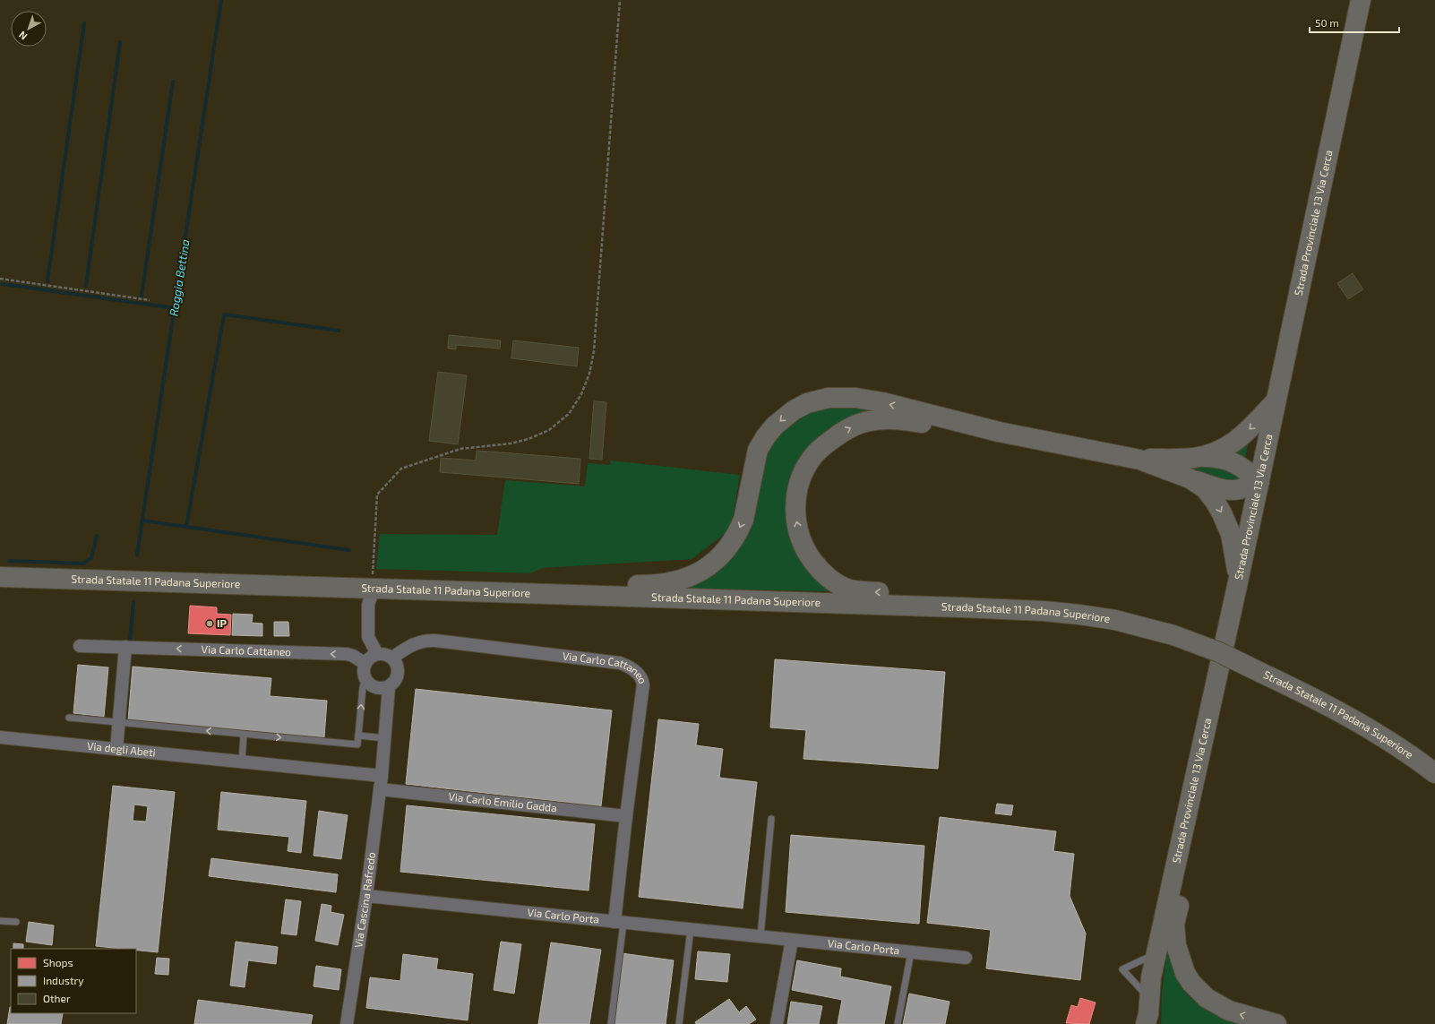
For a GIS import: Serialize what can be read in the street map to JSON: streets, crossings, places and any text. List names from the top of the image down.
{
  "streets": {
    "main road": ["Strada Provinciale 13 Via Cerca", "Strada Statale 11 Padana Superiore"],
    "street": [
      "Via Carlo Cattaneo",
      "Via degli Abeti",
      "Via Carlo Emilio Gadda",
      "Via Cascina Rafredo",
      "Via Carlo Porta"
    ]
  },
  "crossings": [
    ["Via Carlo Cattaneo", "Via Carlo Emilio Gadda"],
    ["Via Carlo Cattaneo", "Via Cascina Rafredo"],
    ["Via Carlo Cattaneo", "Via Carlo Porta"],
    ["Via degli Abeti", "Via Cascina Rafredo"],
    ["Via Carlo Emilio Gadda", "Via Cascina Rafredo"],
    ["Via Cascina Rafredo", "Via Carlo Porta"]
  ],
  "water": ["Roggia Bettina"],
  "places": ["IP"],
  "legend": ["Shops", "Industry", "Other"],
  "scale_bar": "50 m",
  "north": "bottom left"
}
